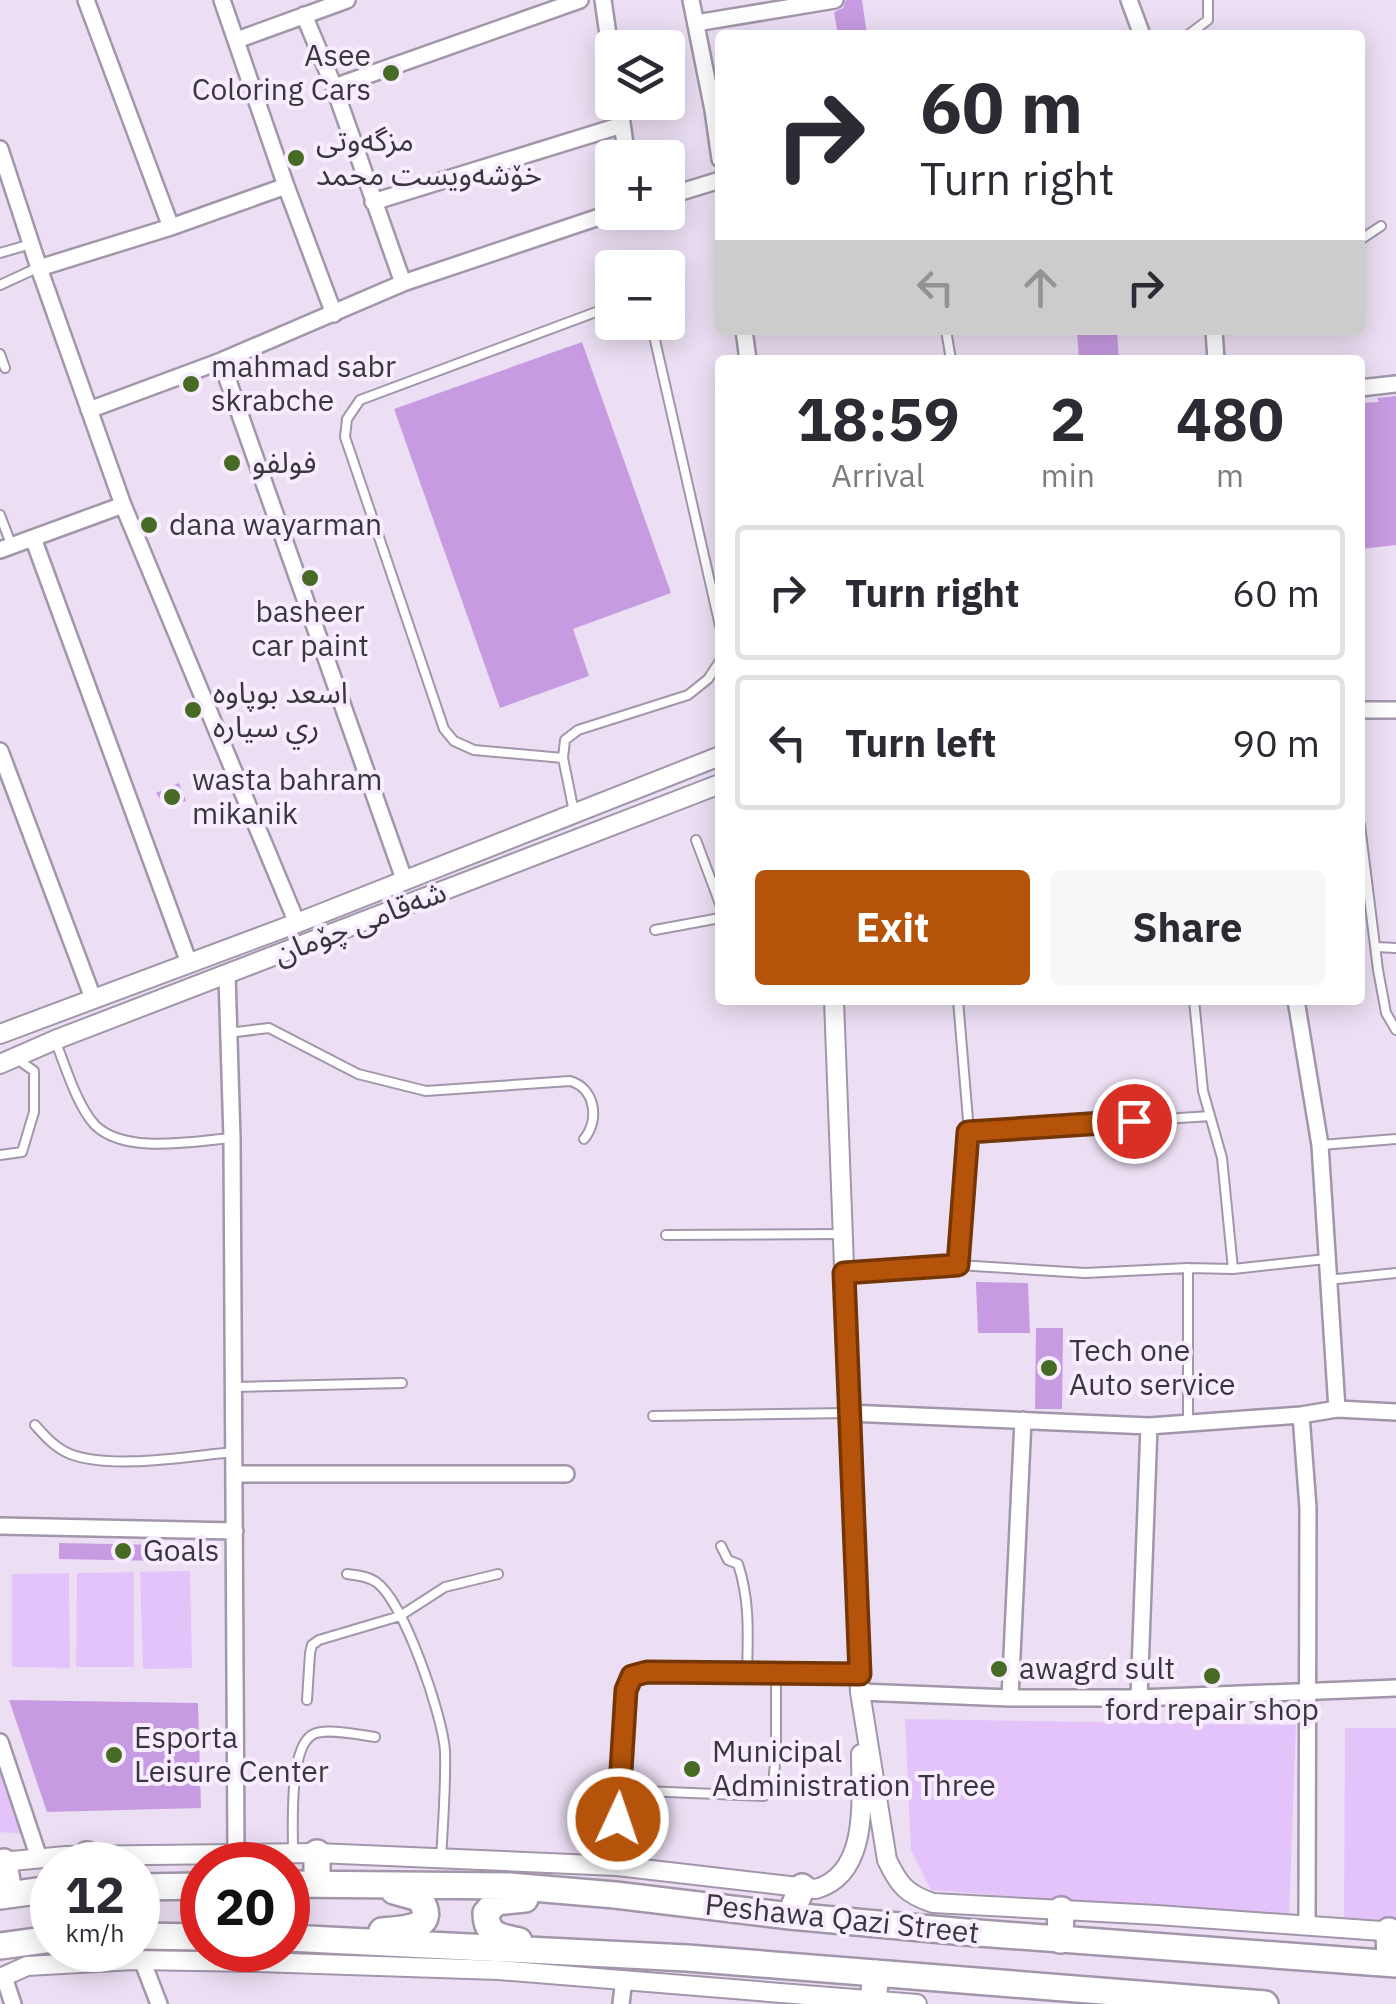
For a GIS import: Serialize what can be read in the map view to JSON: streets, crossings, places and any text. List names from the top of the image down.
{
  "streets": {
    "highway": ["Peshawa Qazi Street"],
    "street": ["شەقامی چۆمان"]
  },
  "places": [
    "Asee Coloring Cars",
    "مزگەوتی خۆشەویست محمد",
    "mahmad sabr skrabche",
    "فولفو",
    "dana wayarman",
    "basheer car paint",
    "اسعد بوپاوه ري سياره",
    "wasta bahram mikanik",
    "Tech one Auto service",
    "Goals",
    "awagrd sult",
    "ford repair shop",
    "Esporta Leisure Center",
    "Municipal Administration Three"
  ],
  "page": {
    "map_buttons": ["+", "−"],
    "turn": ["60 m", "Turn right"],
    "eta": [
      "18:59",
      "Arrival",
      "2",
      "min",
      "480",
      "m"
    ],
    "list": [
      {
        "name": "Turn right",
        "value": "60 m"
      },
      {
        "name": "Turn left",
        "value": "90 m"
      }
    ],
    "buttons": ["Exit", "Share"],
    "speed": "12 km/h",
    "limit": "20"
  }
}
